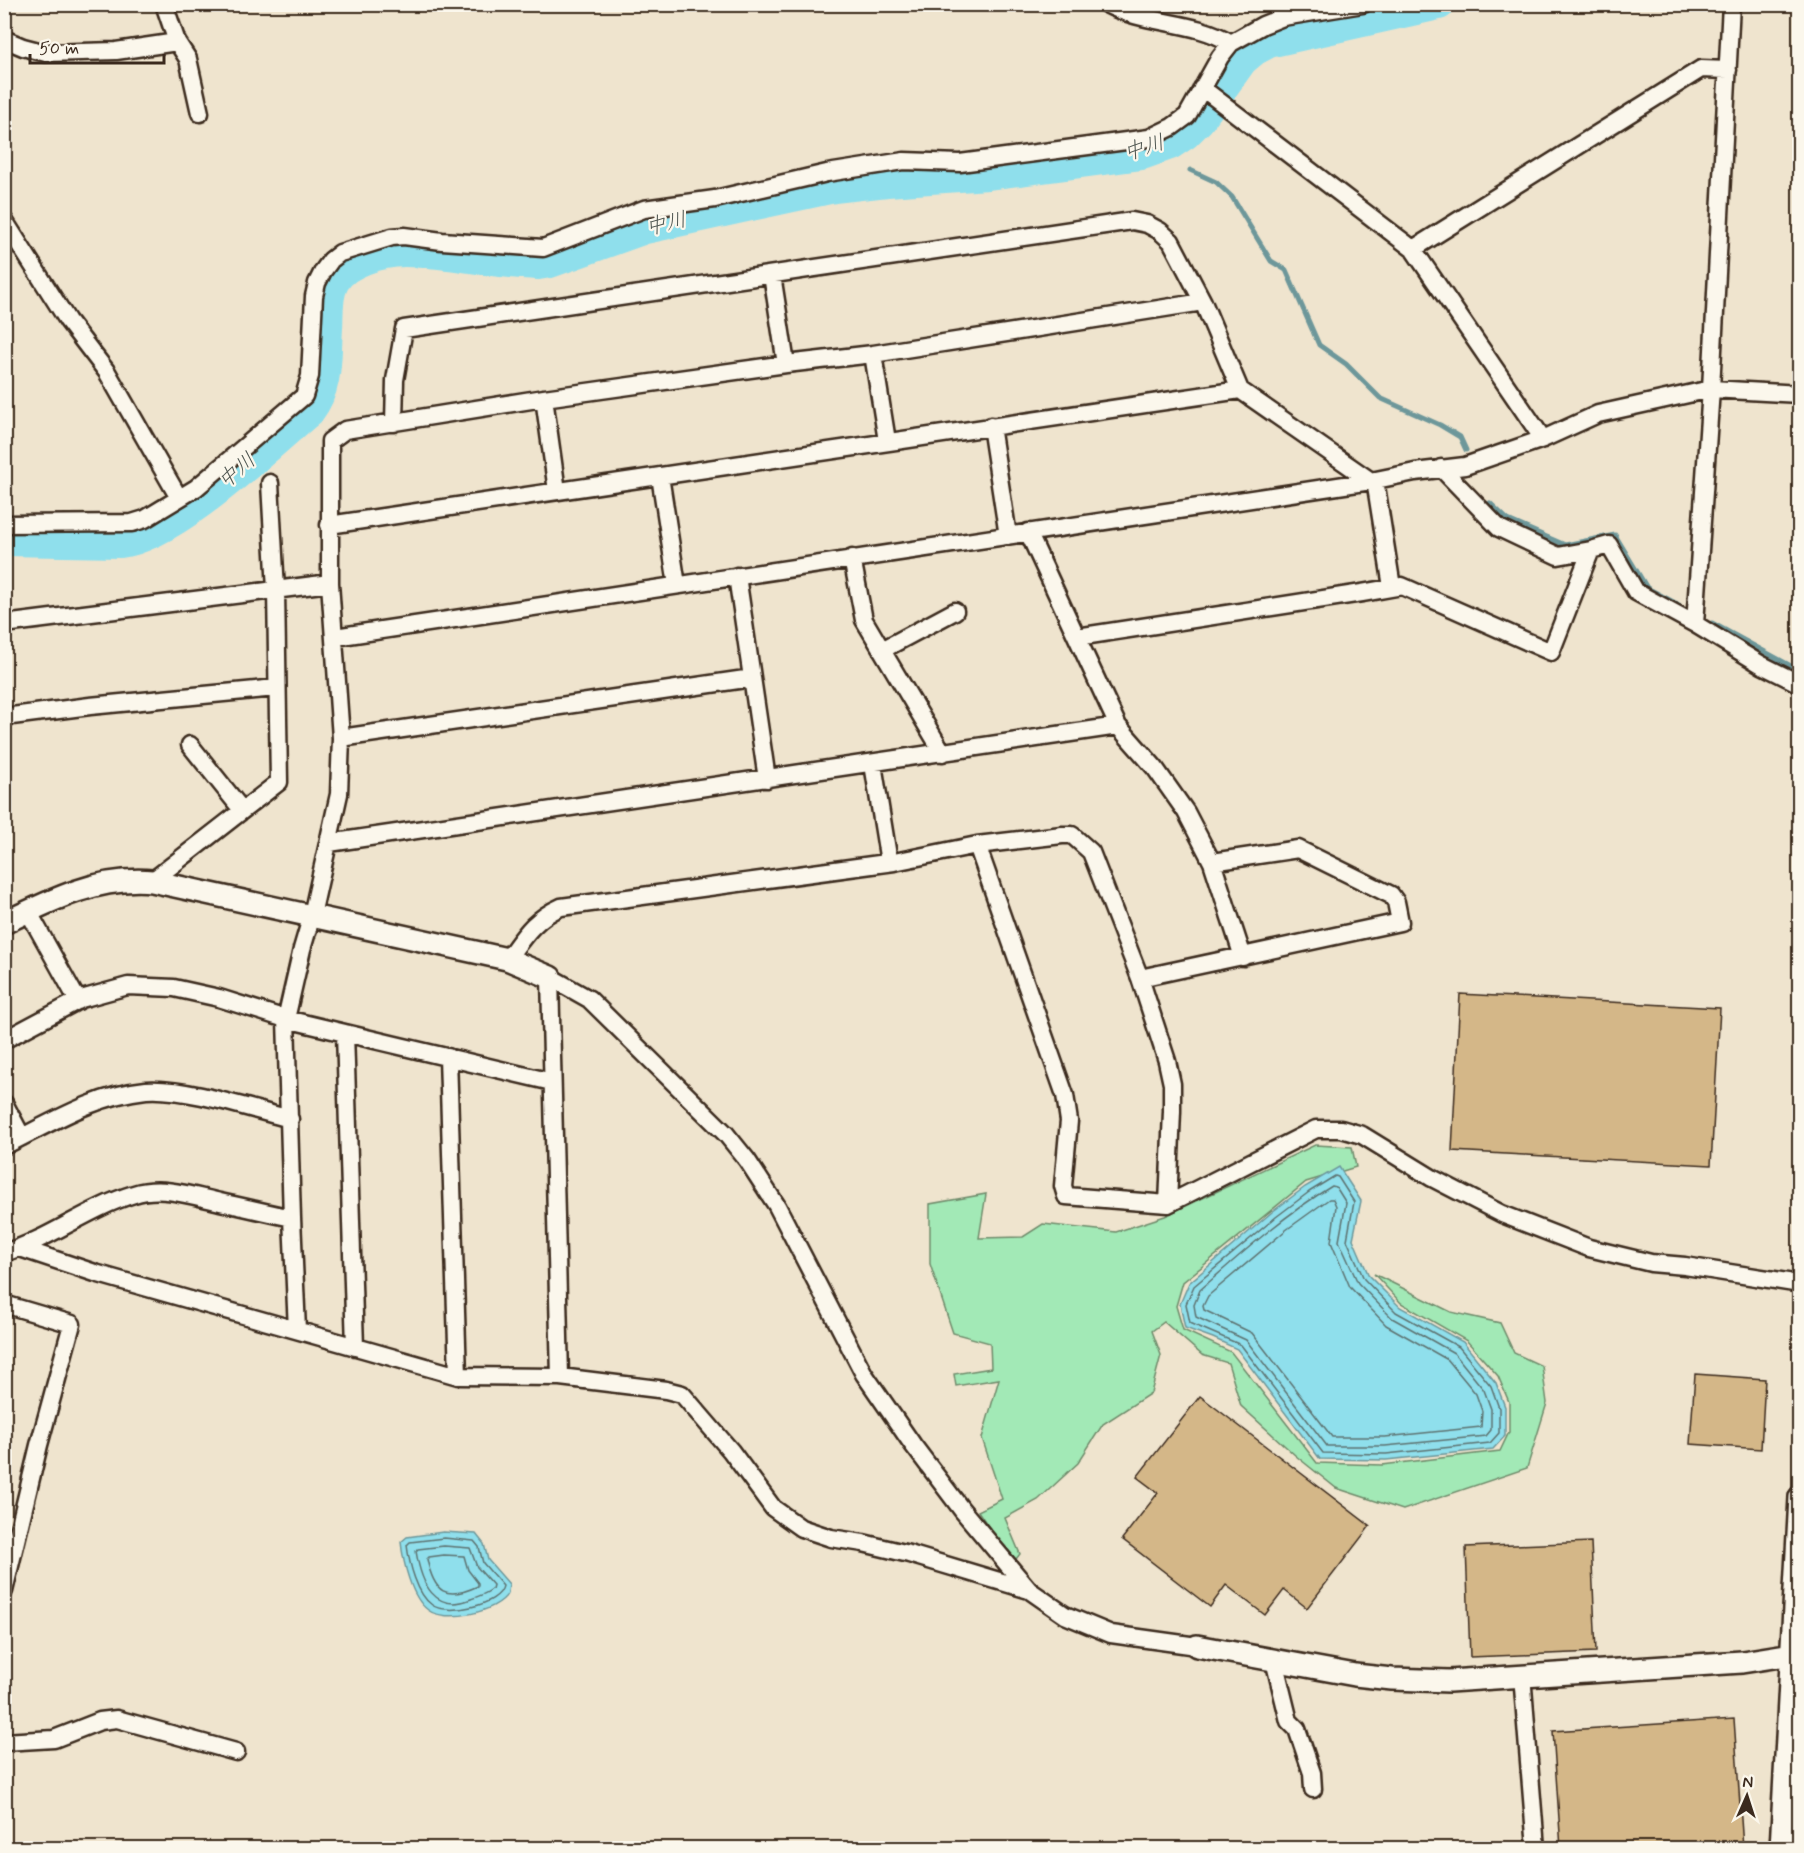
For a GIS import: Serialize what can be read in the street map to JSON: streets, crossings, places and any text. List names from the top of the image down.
{
  "water": ["中川"],
  "scale_bar": "50 m",
  "north": "top"
}
